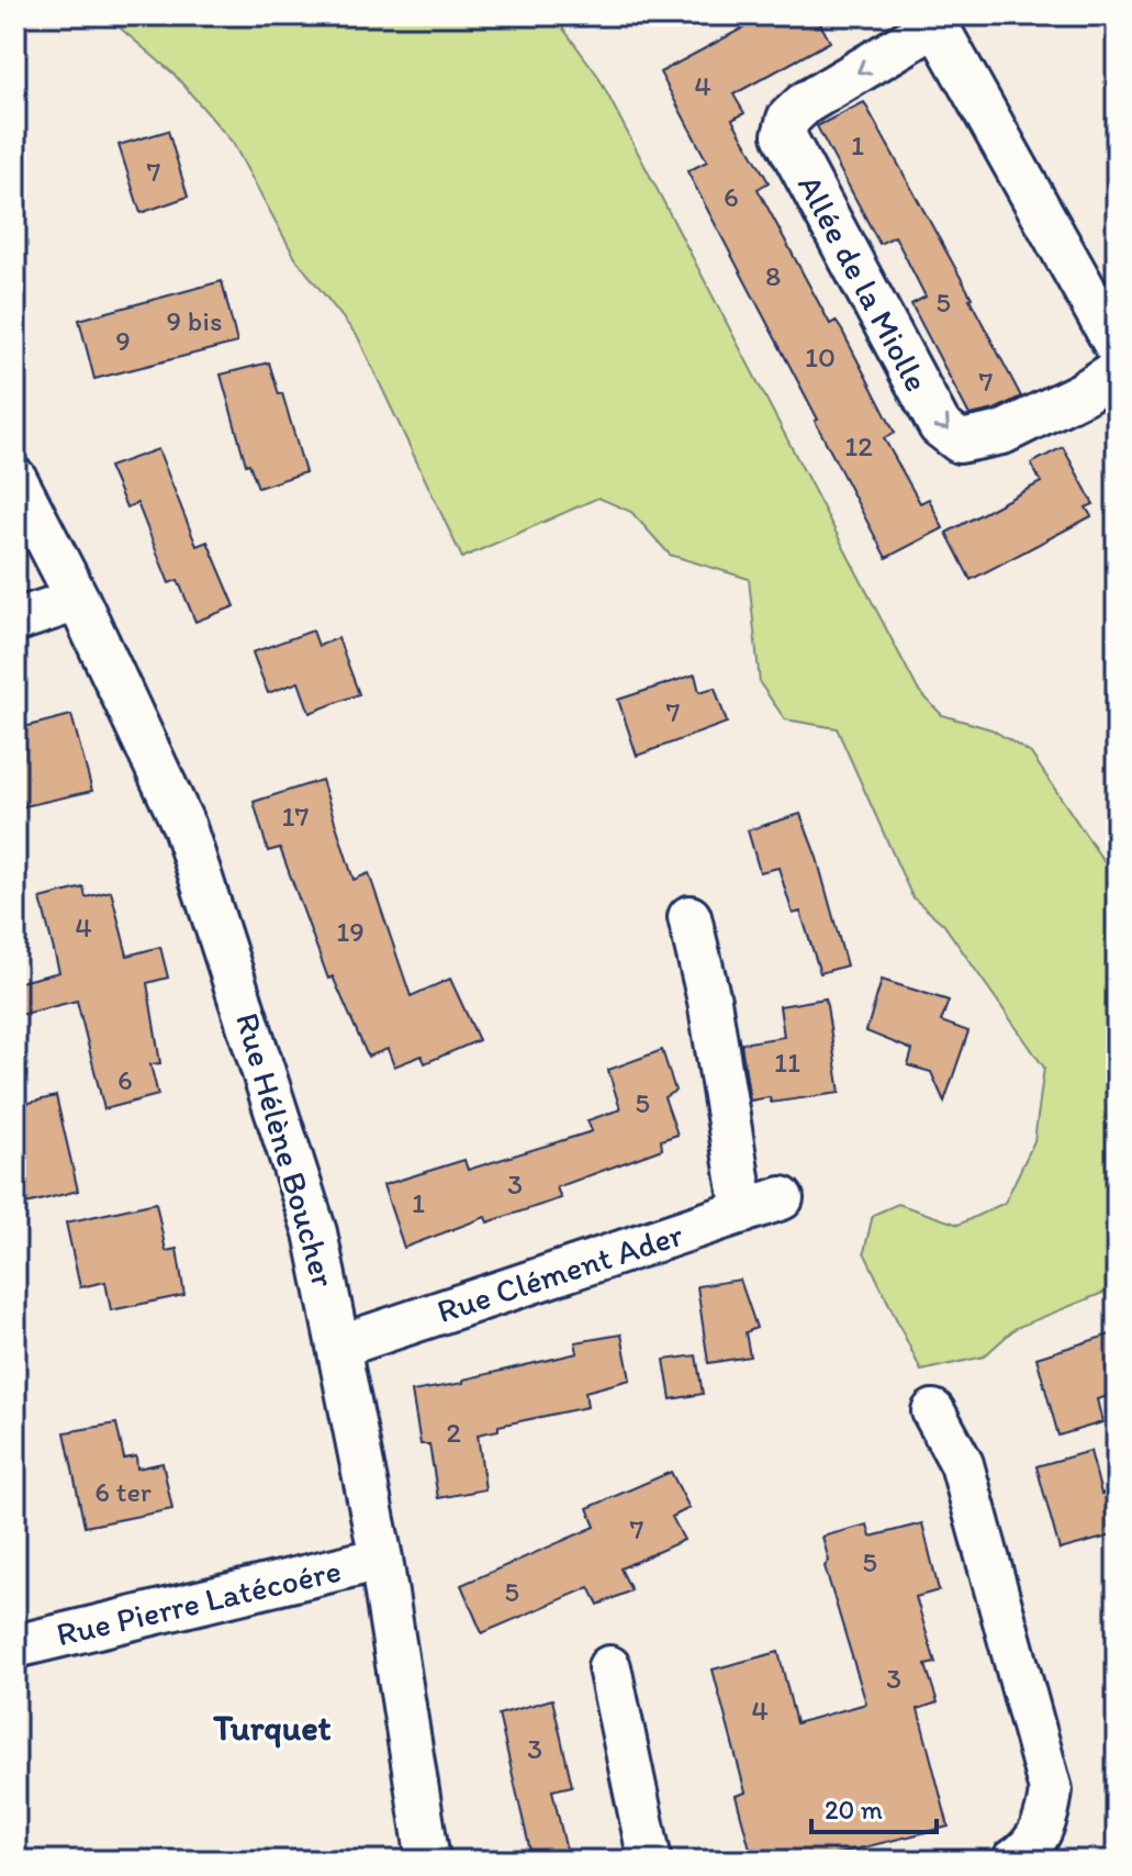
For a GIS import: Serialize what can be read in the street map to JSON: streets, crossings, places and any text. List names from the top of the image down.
{
  "streets": {
    "street": [
      "Allée de la Miolle",
      "Rue Hélène Boucher",
      "Rue Clément Ader",
      "Rue Pierre Latécoére"
    ]
  },
  "crossings": [
    ["Rue Hélène Boucher", "Rue Clément Ader"],
    ["Rue Hélène Boucher", "Rue Pierre Latécoére"]
  ],
  "districts": ["Turquet"],
  "house_numbers": [
    "4",
    "1",
    "7",
    "6",
    "8",
    "5",
    "9 bis",
    "9",
    "10",
    "7",
    "12",
    "7",
    "17",
    "4",
    "19",
    "11",
    "6",
    "5",
    "3",
    "1",
    "2",
    "6 ter",
    "7",
    "5",
    "5",
    "3",
    "4",
    "3"
  ],
  "scale_bar": "20 m"
}
